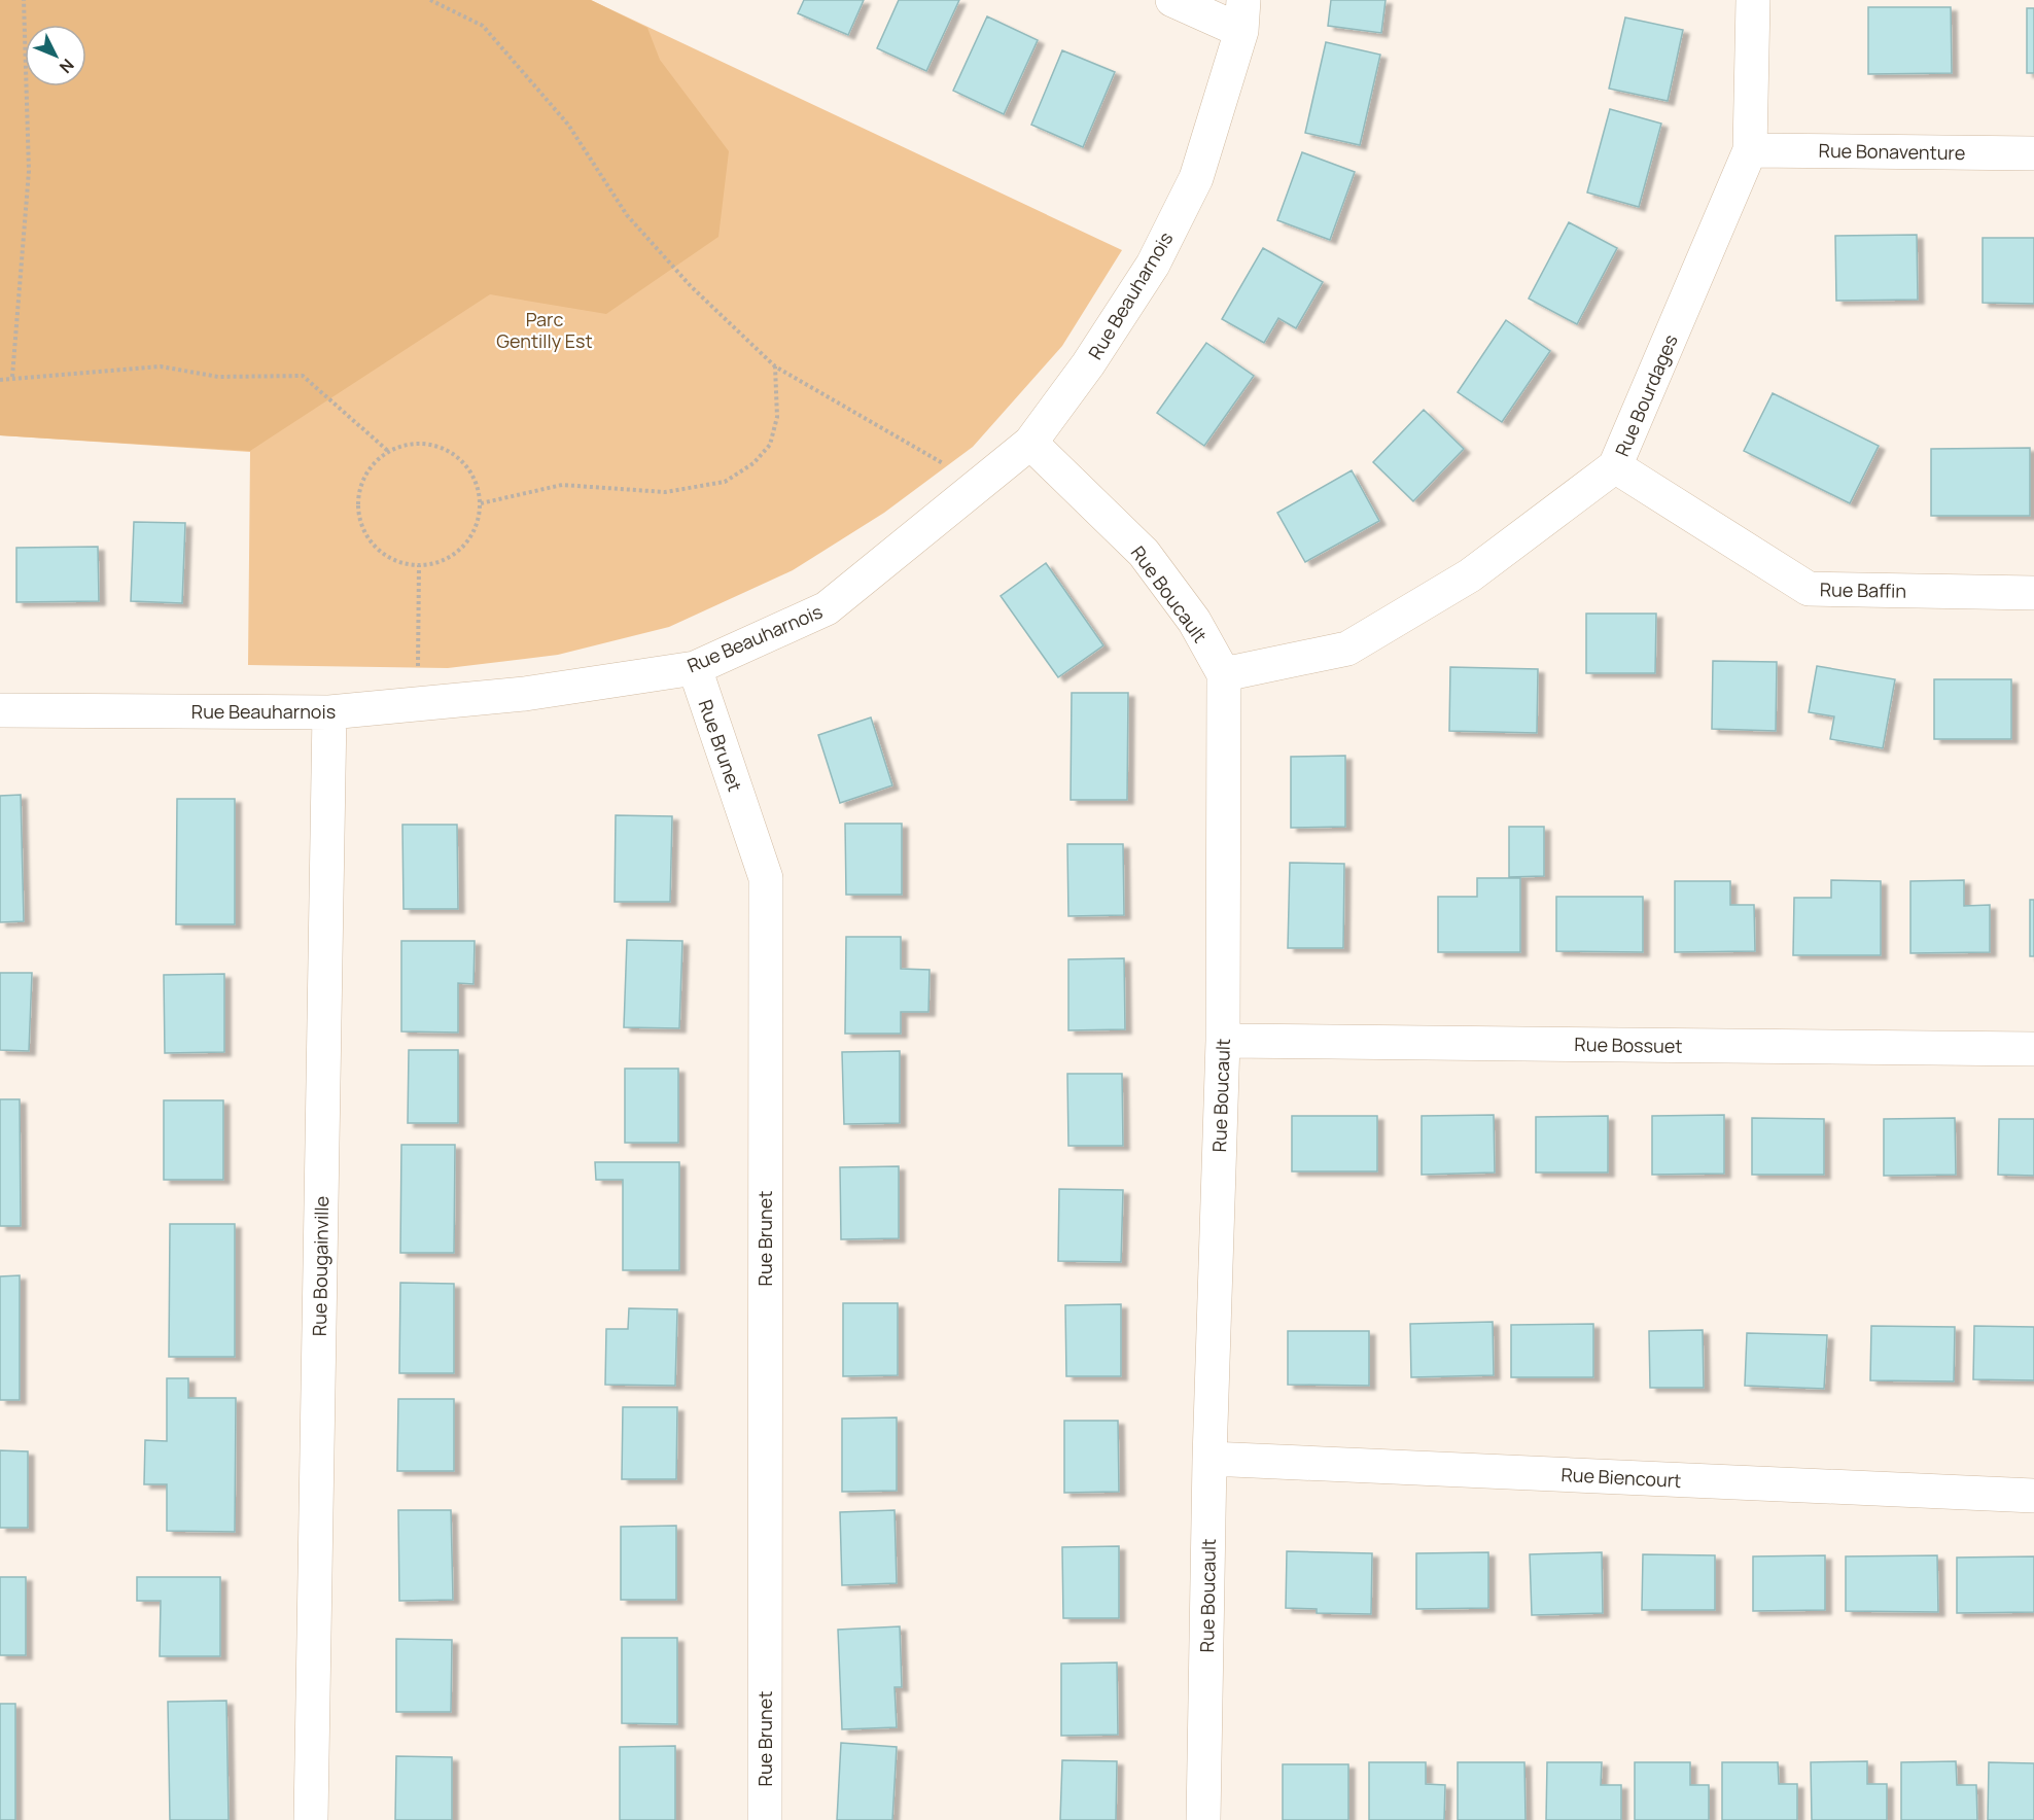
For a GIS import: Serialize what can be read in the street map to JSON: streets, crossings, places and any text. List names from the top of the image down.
{
  "streets": {
    "street": [
      "Rue Bonaventure",
      "Rue Beauharnois",
      "Rue Bourdages",
      "Rue Baffin",
      "Rue Boucault",
      "Rue Brunet",
      "Rue Bossuet",
      "Rue Bougainville",
      "Rue Biencourt"
    ]
  },
  "crossings": [
    ["Rue Bonaventure", "Rue Bourdages"],
    ["Rue Beauharnois", "Rue Boucault"],
    ["Rue Beauharnois", "Rue Brunet"],
    ["Rue Beauharnois", "Rue Bougainville"],
    ["Rue Bourdages", "Rue Baffin"],
    ["Rue Bourdages", "Rue Boucault"],
    ["Rue Boucault", "Rue Bossuet"],
    ["Rue Boucault", "Rue Biencourt"]
  ],
  "parks": ["Parc Gentilly Est"],
  "north": "bottom right"
}
